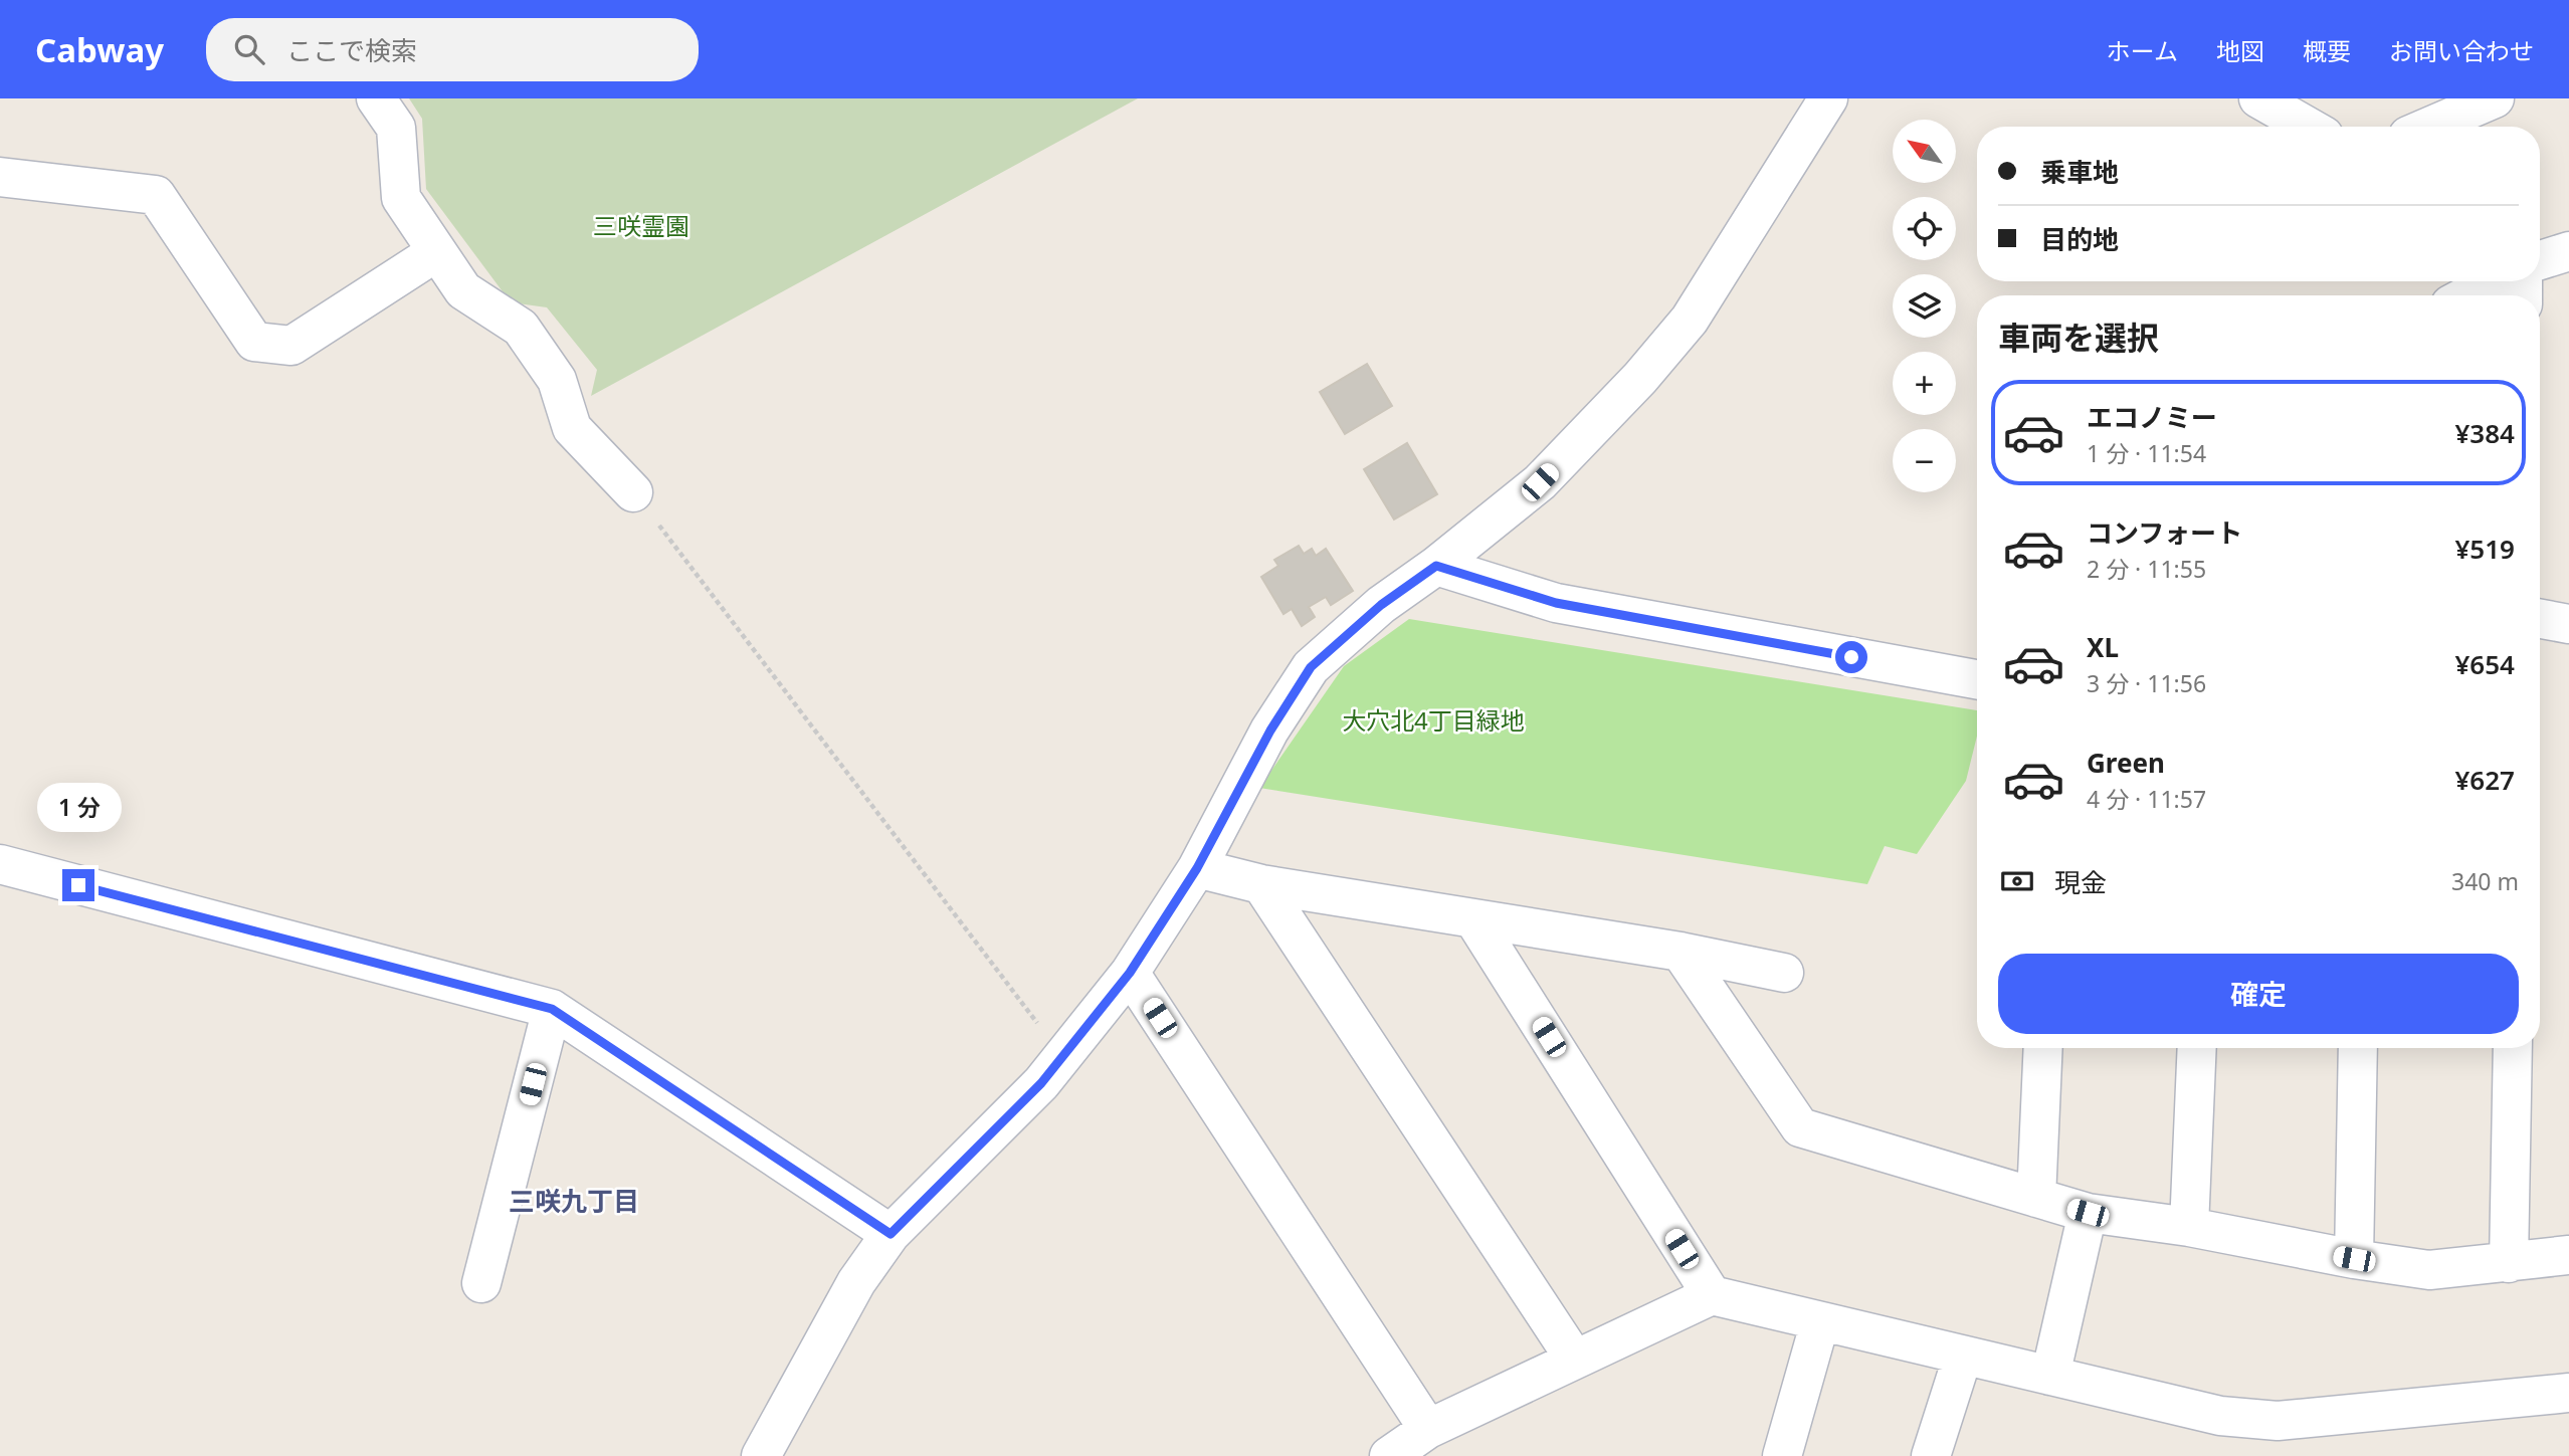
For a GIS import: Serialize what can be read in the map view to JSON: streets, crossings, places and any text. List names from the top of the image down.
{
  "districts": ["三咲九丁目"],
  "parks": ["三咲霊園", "大穴北4丁目緑地"],
  "north": "top left",
  "page": {
    "header": "Cabway",
    "search": "ここで検索",
    "nav": [
      "ホーム",
      "地図",
      "概要",
      "お問い合わせ"
    ],
    "map_buttons": ["+", "−"],
    "banner": ["乗車地", "目的地"],
    "heading": "車両を選択",
    "list": [
      {
        "name": "エコノミー",
        "note": "1 分 · 11:54",
        "value": "¥384"
      },
      {
        "name": "コンフォート",
        "note": "2 分 · 11:55",
        "value": "¥519"
      },
      {
        "name": "XL",
        "note": "3 分 · 11:56",
        "value": "¥654"
      },
      {
        "name": "Green",
        "note": "4 分 · 11:57",
        "value": "¥627"
      }
    ],
    "bubble": "1 分",
    "pay": ["現金", "340 m"],
    "buttons": "確定"
  }
}
